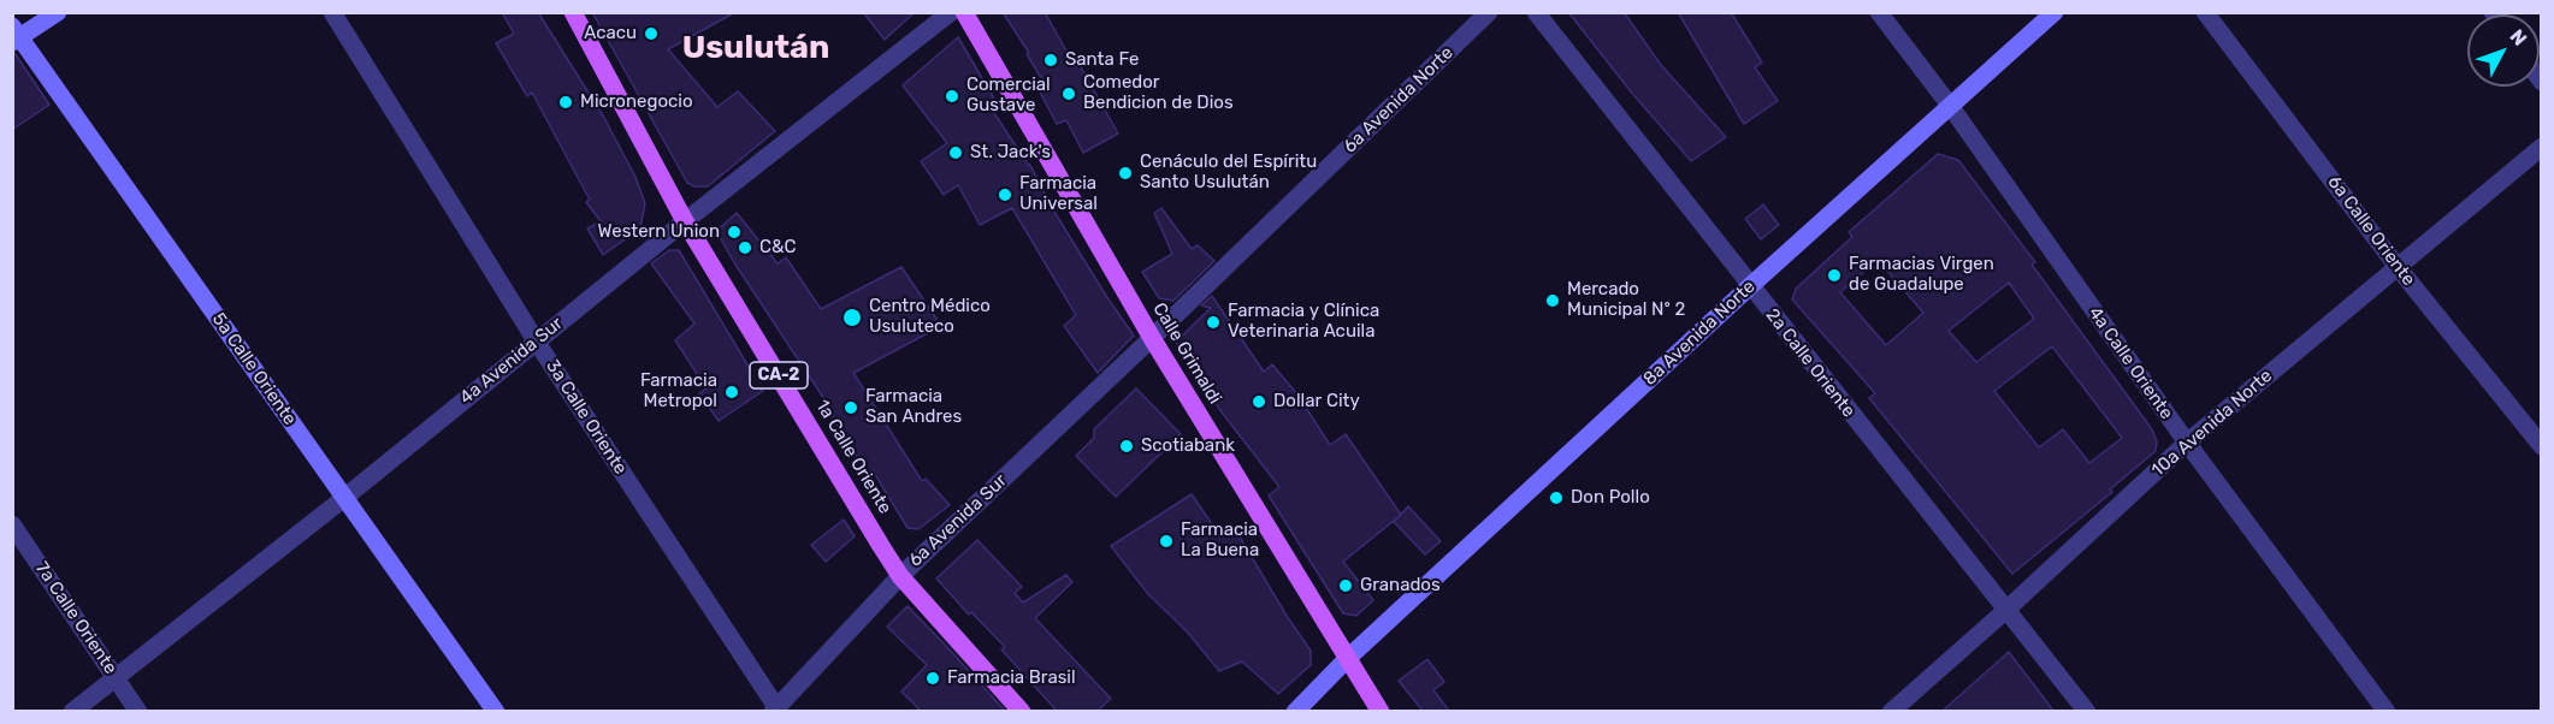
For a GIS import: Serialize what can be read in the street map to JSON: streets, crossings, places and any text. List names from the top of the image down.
{
  "streets": {
    "main road": ["Calle Grimaldi", "CA-2", "1a Calle Oriente"],
    "street": [
      "6a Avenida Norte",
      "6a Calle Oriente",
      "8a Avenida Norte",
      "4a Avenida Sur",
      "2a Calle Oriente",
      "4a Calle Oriente",
      "5a Calle Oriente",
      "3a Calle Oriente",
      "10a Avenida Norte",
      "6a Avenida Sur",
      "7a Calle Oriente"
    ]
  },
  "crossings": [
    ["6a Avenida Norte", "Calle Grimaldi"],
    ["6a Avenida Norte", "6a Avenida Sur"],
    ["6a Calle Oriente", "10a Avenida Norte"],
    ["8a Avenida Norte", "Calle Grimaldi"],
    ["8a Avenida Norte", "2a Calle Oriente"],
    ["8a Avenida Norte", "4a Calle Oriente"],
    ["Calle Grimaldi", "6a Avenida Sur"],
    ["4a Avenida Sur", "5a Calle Oriente"],
    ["4a Avenida Sur", "3a Calle Oriente"],
    ["4a Avenida Sur", "1a Calle Oriente"],
    ["4a Avenida Sur", "7a Calle Oriente"],
    ["2a Calle Oriente", "10a Avenida Norte"],
    ["4a Calle Oriente", "10a Avenida Norte"],
    ["3a Calle Oriente", "6a Avenida Sur"],
    ["1a Calle Oriente", "6a Avenida Sur"]
  ],
  "districts": ["Usulután"],
  "places": [
    "Acacu",
    "Santa Fe",
    "Comedor Bendicion de Dios",
    "Comercial Gustave",
    "Micronegocio",
    "St. Jack's",
    "Cenáculo del Espíritu Santo Usulután",
    "Farmacia Universal",
    "Western Union",
    "C&C",
    "Farmacias Virgen de Guadalupe",
    "Mercado Municipal Nº 2",
    "Centro Médico Usuluteco",
    "Farmacia y Clínica Veterinaria Acuila",
    "Farmacia Metropol",
    "Dollar City",
    "Farmacia San Andres",
    "Scotiabank",
    "Don Pollo",
    "Farmacia La Buena",
    "Granados",
    "Farmacia Brasil"
  ],
  "north": "top right"
}
